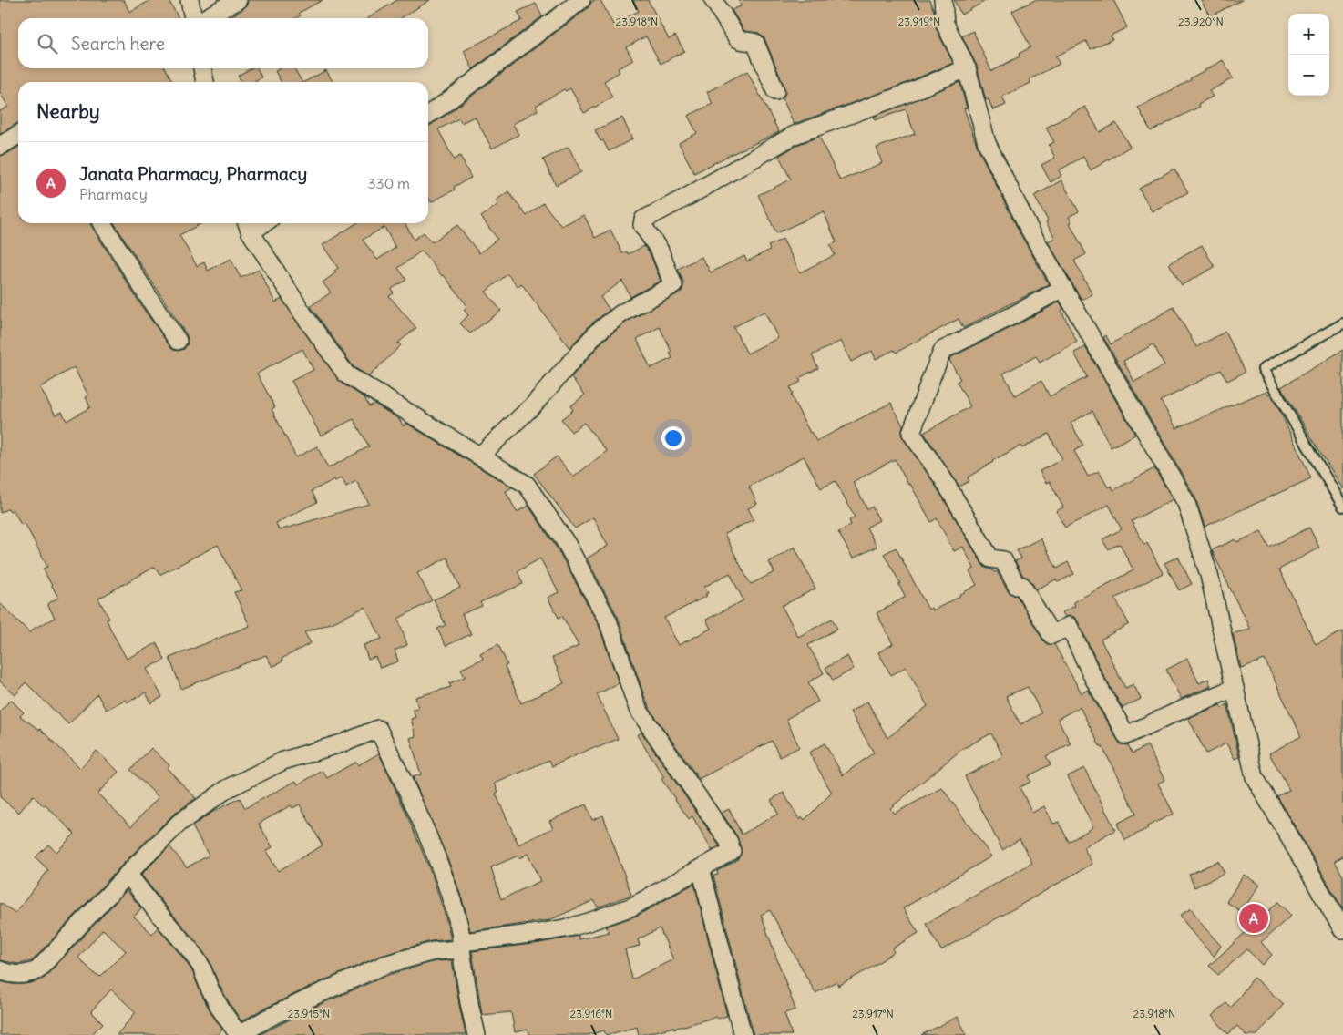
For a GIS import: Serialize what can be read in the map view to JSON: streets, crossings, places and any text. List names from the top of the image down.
{
  "page": {
    "map_buttons": ["+", "−"],
    "search": "Search here",
    "heading": "Nearby",
    "list": [
      {
        "mark": "A",
        "name": "Janata Pharmacy, Pharmacy",
        "note": "Pharmacy",
        "value": "330 m"
      }
    ],
    "pins": "A"
  },
  "coordinates": [
    "23.918°N",
    "23.919°N",
    "23.920°N",
    "23.915°N",
    "23.916°N",
    "23.917°N"
  ]
}
